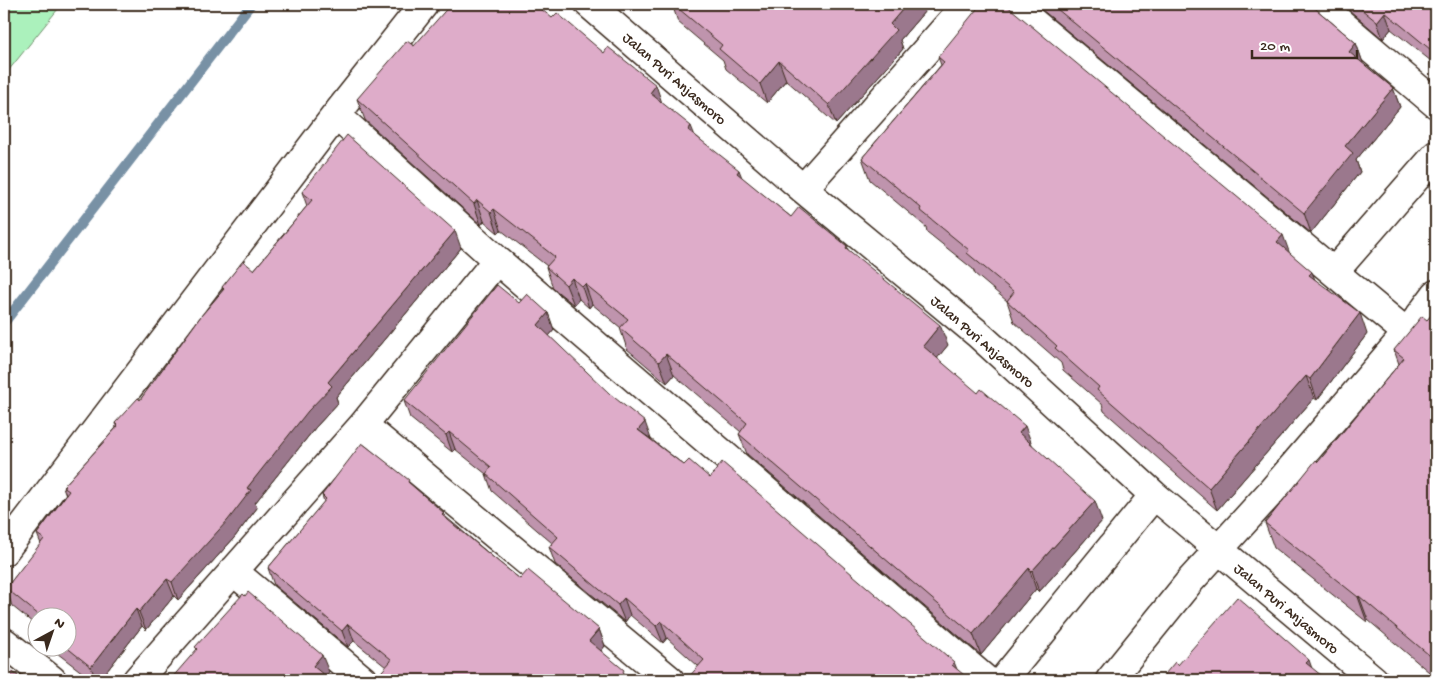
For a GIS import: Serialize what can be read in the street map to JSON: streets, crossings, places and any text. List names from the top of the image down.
{
  "streets": {
    "street": ["Jalan Puri Anjasmoro"]
  },
  "scale_bar": "20 m",
  "north": "top right"
}
